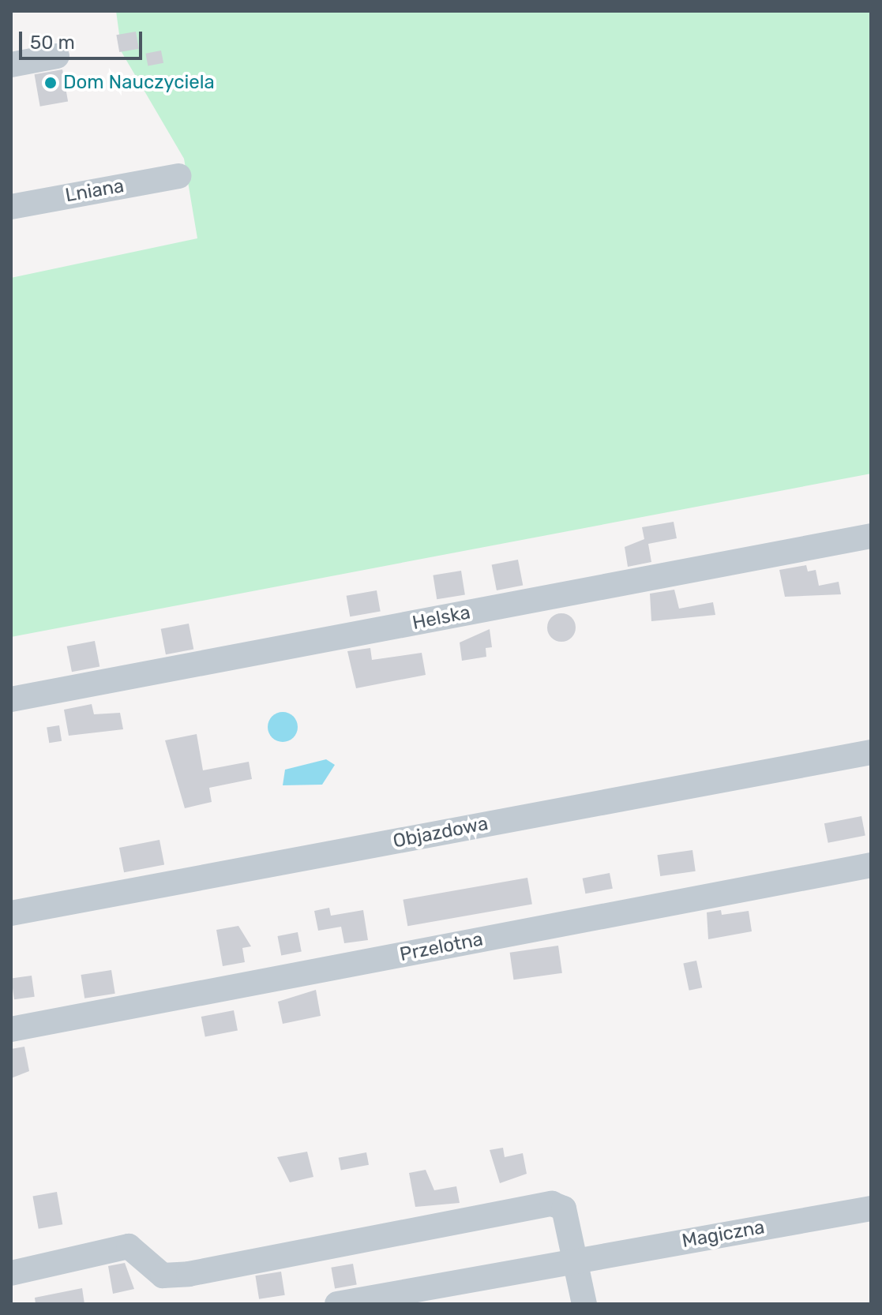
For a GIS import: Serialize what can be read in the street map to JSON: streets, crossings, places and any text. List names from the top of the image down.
{
  "streets": {
    "street": [
      "Lniana",
      "Helska",
      "Objazdowa",
      "Przelotna",
      "Magiczna"
    ]
  },
  "places": ["Dom Nauczyciela"],
  "scale_bar": "50 m"
}
